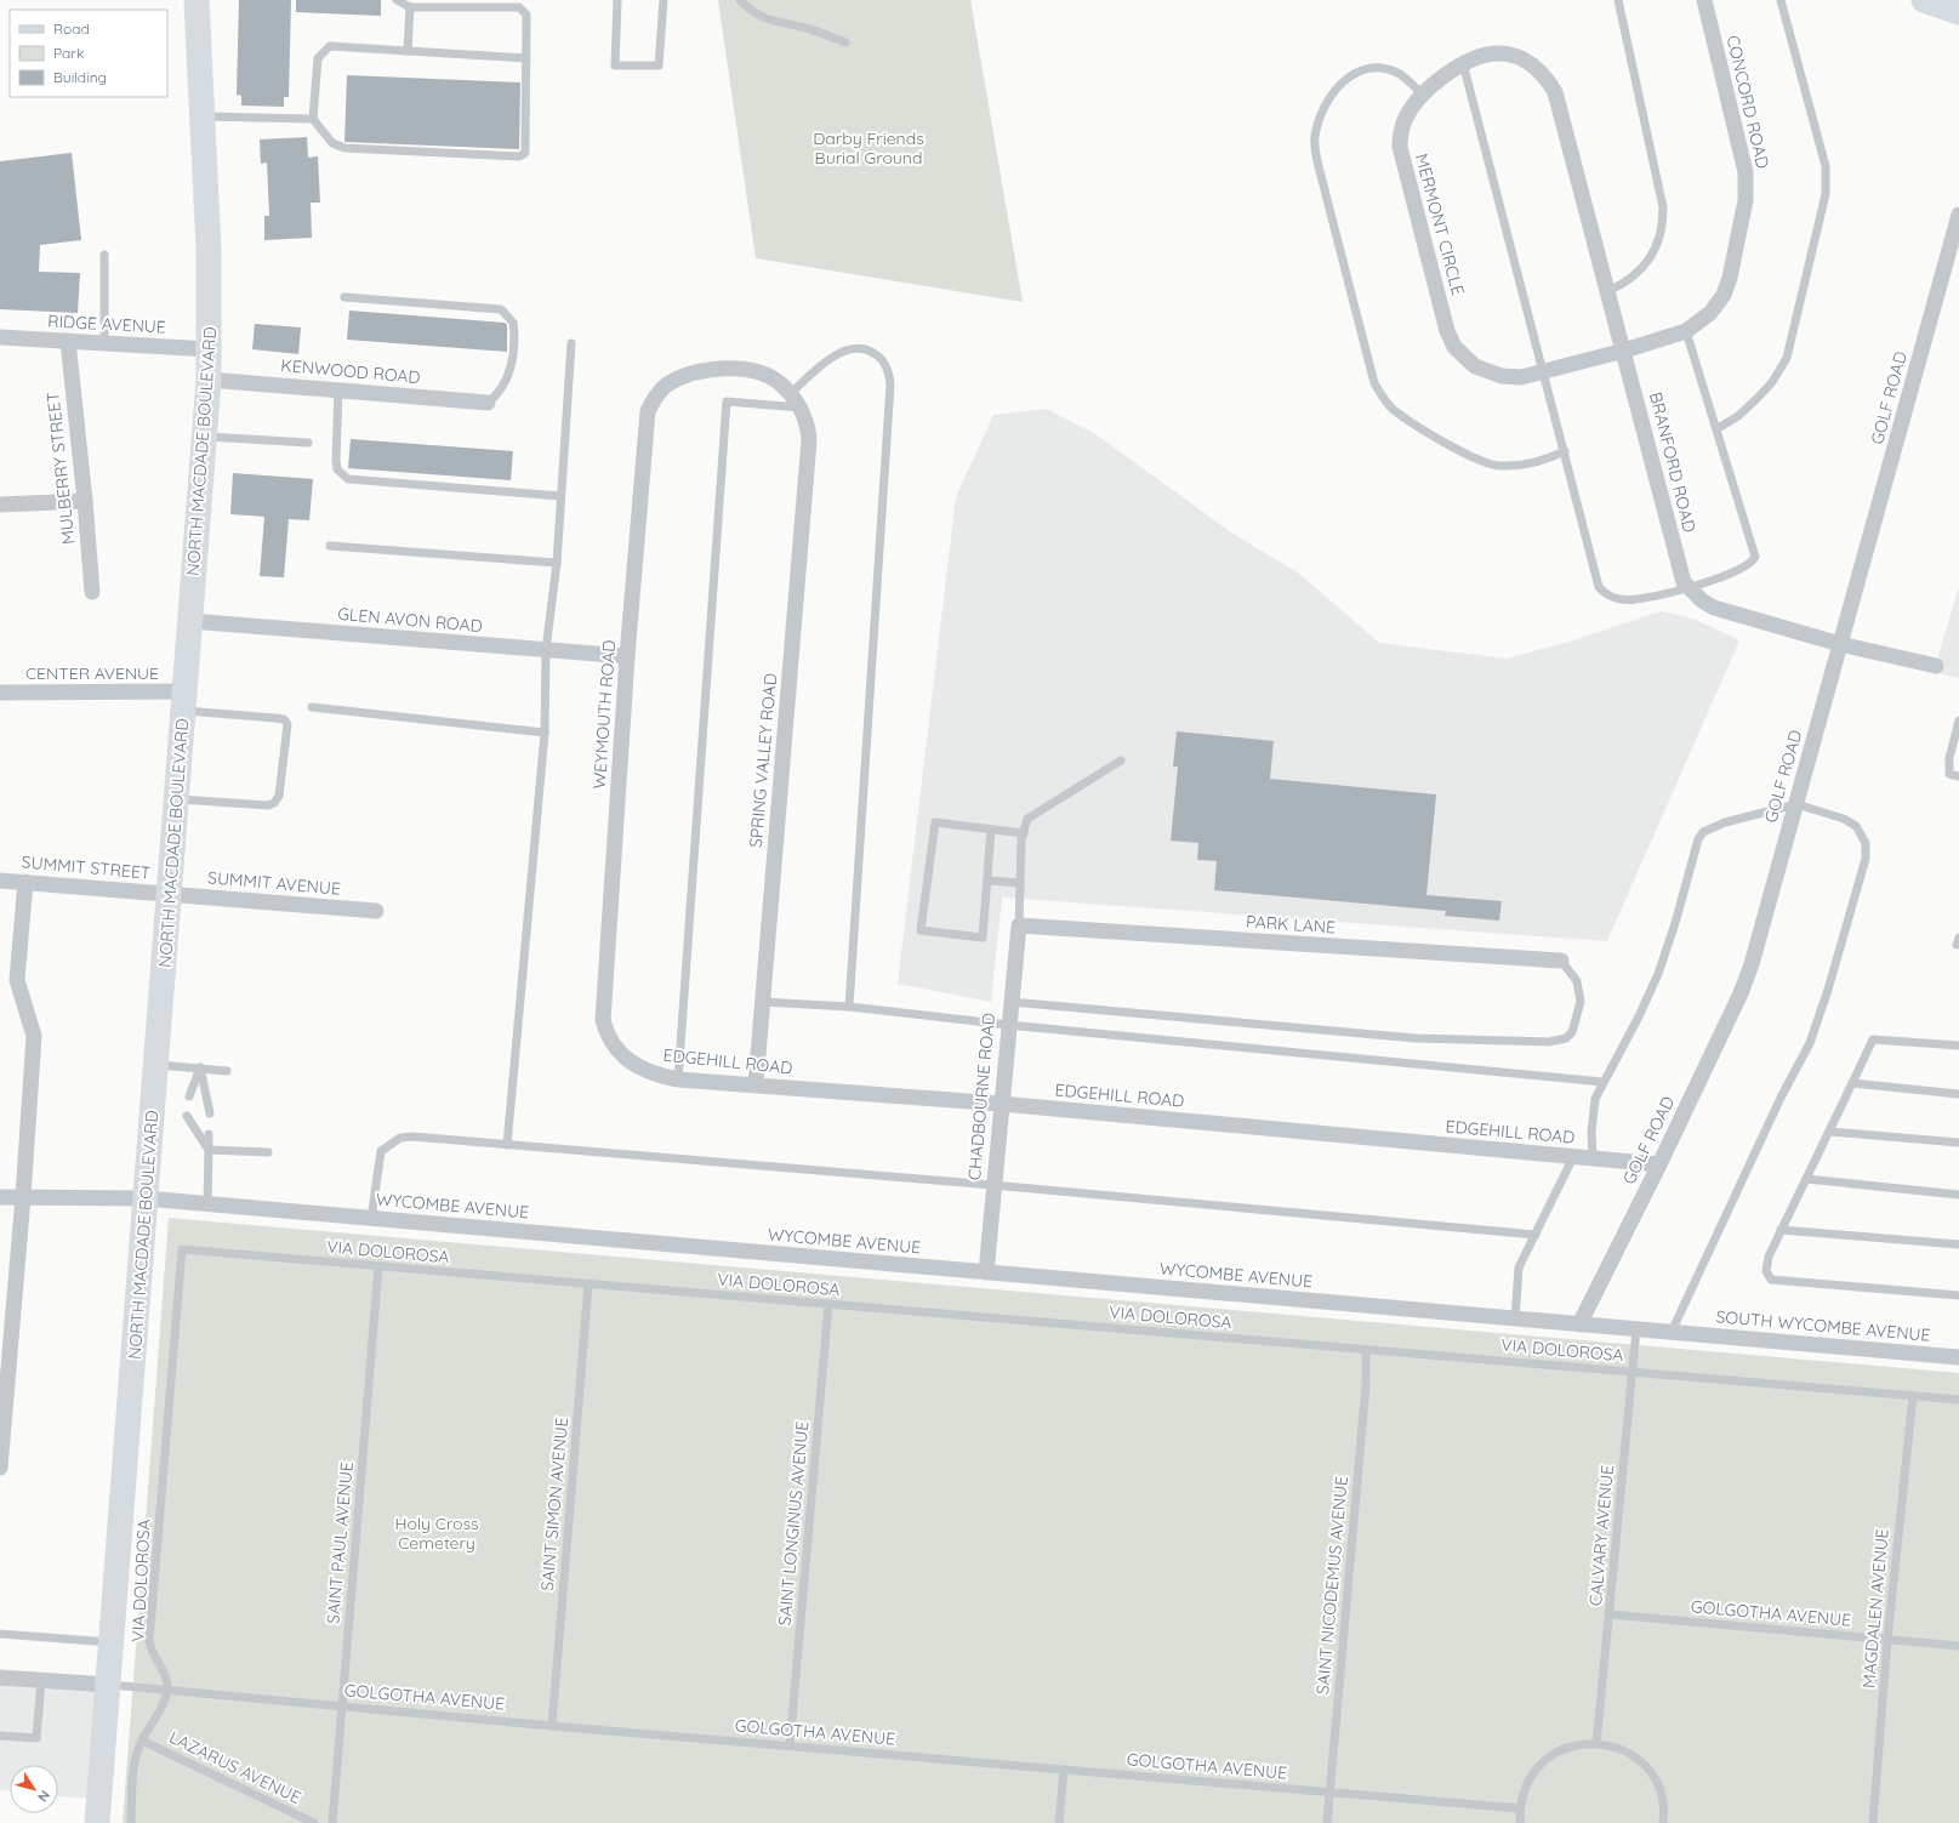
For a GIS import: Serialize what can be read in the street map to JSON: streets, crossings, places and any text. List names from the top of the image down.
{
  "streets": {
    "main road": ["NORTH MACDADE BOULEVARD"],
    "street": [
      "CONCORD ROAD",
      "MERMONT CIRCLE",
      "RIDGE AVENUE",
      "KENWOOD ROAD",
      "GOLF ROAD",
      "BRANFORD ROAD",
      "MULBERRY STREET",
      "GLEN AVON ROAD",
      "CENTER AVENUE",
      "WEYMOUTH ROAD",
      "SPRING VALLEY ROAD",
      "SUMMIT STREET",
      "SUMMIT AVENUE",
      "PARK LANE",
      "EDGEHILL ROAD",
      "CHADBOURNE ROAD",
      "WYCOMBE AVENUE",
      "SOUTH WYCOMBE AVENUE"
    ],
    "lane": [
      "VIA DOLOROSA",
      "SAINT SIMON AVENUE",
      "SAINT LONGINUS AVENUE",
      "CALVARY AVENUE",
      "SAINT PAUL AVENUE",
      "SAINT NICODEMUS AVENUE",
      "MAGDALEN AVENUE",
      "GOLGOTHA AVENUE",
      "LAZARUS AVENUE"
    ]
  },
  "crossings": [
    ["CONCORD ROAD", "MERMONT CIRCLE"],
    ["CONCORD ROAD", "BRANFORD ROAD"],
    ["MERMONT CIRCLE", "BRANFORD ROAD"],
    ["RIDGE AVENUE", "NORTH MACDADE BOULEVARD"],
    ["RIDGE AVENUE", "MULBERRY STREET"],
    ["KENWOOD ROAD", "NORTH MACDADE BOULEVARD"],
    ["GOLF ROAD", "BRANFORD ROAD"],
    ["GOLF ROAD", "EDGEHILL ROAD"],
    ["GOLF ROAD", "WYCOMBE AVENUE"],
    ["NORTH MACDADE BOULEVARD", "GLEN AVON ROAD"],
    ["NORTH MACDADE BOULEVARD", "CENTER AVENUE"],
    ["NORTH MACDADE BOULEVARD", "SUMMIT STREET"],
    ["NORTH MACDADE BOULEVARD", "SUMMIT AVENUE"],
    ["NORTH MACDADE BOULEVARD", "WYCOMBE AVENUE"],
    ["NORTH MACDADE BOULEVARD", "GOLGOTHA AVENUE"],
    ["GLEN AVON ROAD", "WEYMOUTH ROAD"],
    ["WEYMOUTH ROAD", "SPRING VALLEY ROAD"],
    ["WEYMOUTH ROAD", "EDGEHILL ROAD"],
    ["SPRING VALLEY ROAD", "EDGEHILL ROAD"],
    ["SUMMIT STREET", "SUMMIT AVENUE"],
    ["PARK LANE", "CHADBOURNE ROAD"],
    ["EDGEHILL ROAD", "CHADBOURNE ROAD"],
    ["CHADBOURNE ROAD", "WYCOMBE AVENUE"],
    ["WYCOMBE AVENUE", "SOUTH WYCOMBE AVENUE"],
    ["WYCOMBE AVENUE", "CALVARY AVENUE"],
    ["VIA DOLOROSA", "SAINT SIMON AVENUE"],
    ["VIA DOLOROSA", "SAINT LONGINUS AVENUE"],
    ["VIA DOLOROSA", "CALVARY AVENUE"],
    ["VIA DOLOROSA", "SAINT PAUL AVENUE"],
    ["VIA DOLOROSA", "SAINT NICODEMUS AVENUE"],
    ["VIA DOLOROSA", "MAGDALEN AVENUE"],
    ["VIA DOLOROSA", "GOLGOTHA AVENUE"],
    ["SAINT SIMON AVENUE", "GOLGOTHA AVENUE"],
    ["SAINT LONGINUS AVENUE", "GOLGOTHA AVENUE"],
    ["CALVARY AVENUE", "GOLGOTHA AVENUE"],
    ["SAINT PAUL AVENUE", "GOLGOTHA AVENUE"],
    ["SAINT NICODEMUS AVENUE", "GOLGOTHA AVENUE"],
    ["MAGDALEN AVENUE", "GOLGOTHA AVENUE"]
  ],
  "parks": ["Darby Friends Burial Ground", "Holy Cross Cemetery"],
  "legend": ["Road", "Park", "Building"],
  "north": "bottom right"
}
